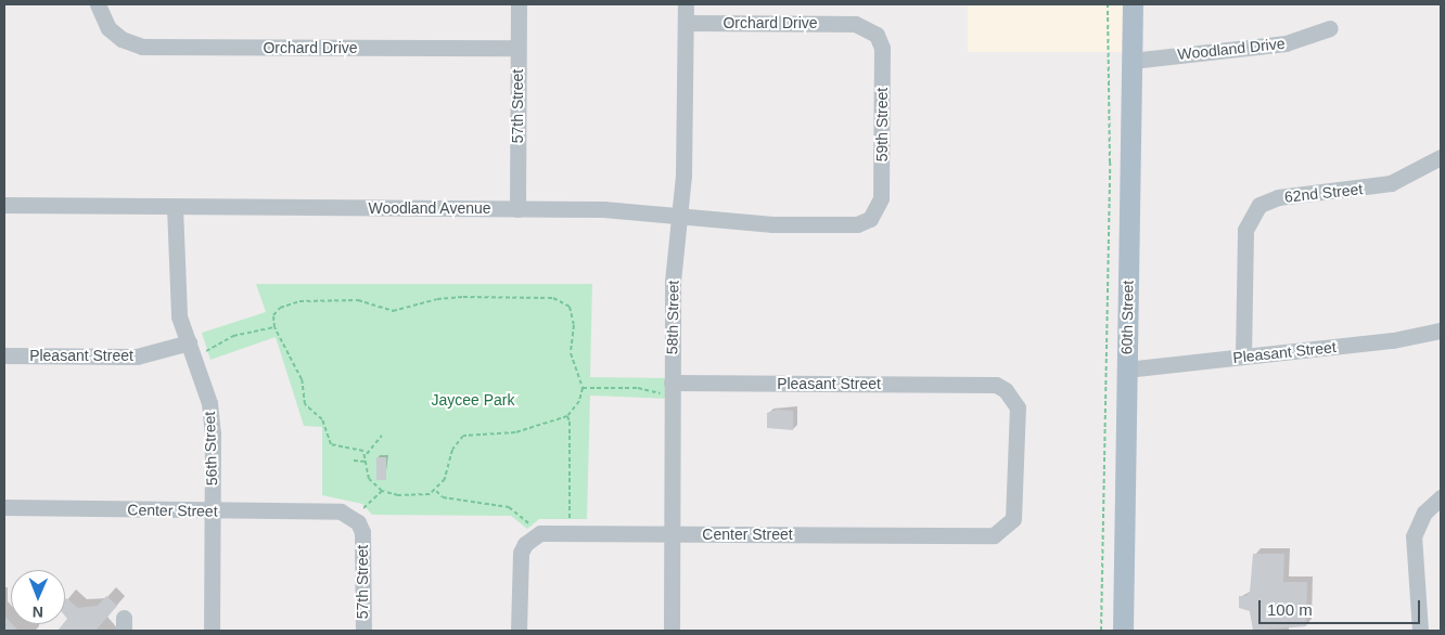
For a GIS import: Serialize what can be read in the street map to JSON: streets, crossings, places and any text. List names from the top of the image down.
{
  "streets": {
    "main road": ["60th Street"],
    "street": [
      "Orchard Drive",
      "Woodland Drive",
      "57th Street",
      "59th Street",
      "62nd Street",
      "Woodland Avenue",
      "58th Street",
      "Pleasant Street",
      "56th Street",
      "Center Street"
    ]
  },
  "crossings": [
    ["Orchard Drive", "57th Street"],
    ["Orchard Drive", "59th Street"],
    ["Orchard Drive", "58th Street"],
    ["Woodland Drive", "60th Street"],
    ["57th Street", "Woodland Avenue"],
    ["57th Street", "Center Street"],
    ["59th Street", "Woodland Avenue"],
    ["62nd Street", "Pleasant Street"],
    ["Woodland Avenue", "58th Street"],
    ["Woodland Avenue", "56th Street"],
    ["58th Street", "Pleasant Street"],
    ["58th Street", "Center Street"],
    ["60th Street", "Pleasant Street"],
    ["Pleasant Street", "56th Street"],
    ["Pleasant Street", "Center Street"],
    ["56th Street", "Center Street"]
  ],
  "parks": ["Jaycee Park"],
  "scale_bar": "100 m",
  "north": "bottom"
}
